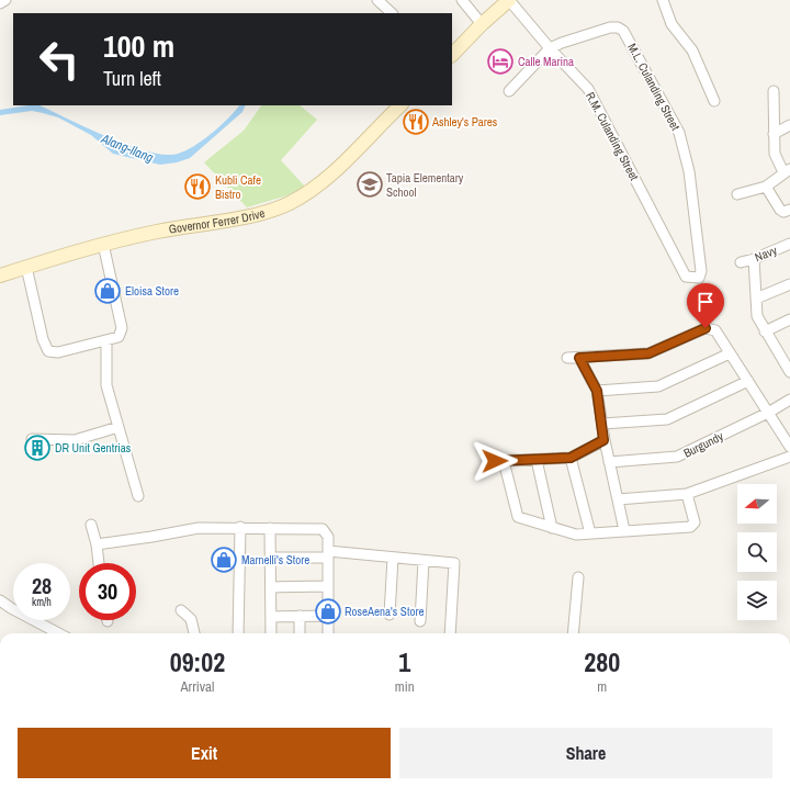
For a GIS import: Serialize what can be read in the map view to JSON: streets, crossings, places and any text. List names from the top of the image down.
{
  "streets": {
    "main road": ["Governor Ferrer Drive"],
    "street": [
      "M.L. Culanding Street",
      "R.M. Culanding Street",
      "Navy",
      "Burgundy"
    ]
  },
  "crossings": [
    ["M.L. Culanding Street", "R.M. Culanding Street"]
  ],
  "water": ["Alang-Ilang"],
  "places": {
    "hotel": ["Calle Marina"],
    "restaurant": ["Ashley's Pares", "Kubli Cafe Bistro"],
    "school or university": ["Tapia Elementary School"],
    "shop": ["Eloisa Store", "Marnelli's Store", "RoseAena's Store"],
    "building": ["DR Unit Gentrias"]
  },
  "north": "left",
  "page": {
    "turn": ["100 m", "Turn left"],
    "speed": "28 km/h",
    "limit": "30",
    "eta": [
      "09:02",
      "Arrival",
      "1",
      "min",
      "280",
      "m"
    ],
    "buttons": ["Exit", "Share"]
  }
}
